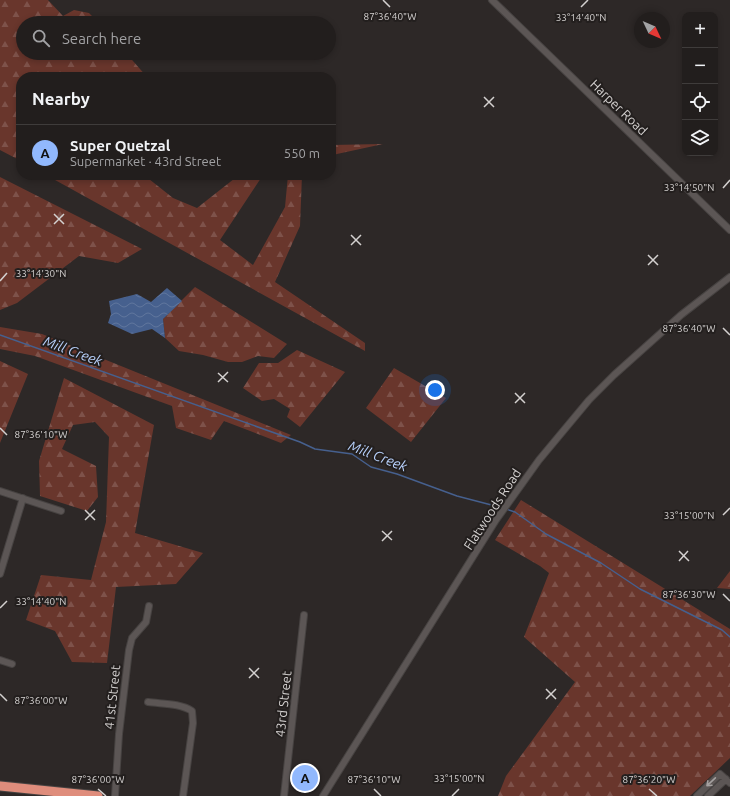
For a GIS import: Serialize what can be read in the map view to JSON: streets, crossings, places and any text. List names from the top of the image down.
{
  "streets": {
    "street": [
      "Harper Road",
      "Flatwoods Road",
      "41st Street",
      "43rd Street"
    ]
  },
  "water": ["Mill Creek"],
  "north": "bottom right",
  "page": {
    "map_buttons": ["+", "−"],
    "search": "Search here",
    "heading": "Nearby",
    "list": [
      {
        "mark": "A",
        "name": "Super Quetzal",
        "note": "Supermarket · 43rd Street",
        "value": "550 m"
      }
    ],
    "pins": "A"
  },
  "coordinates": [
    "87°36'40\"W",
    "33°14'40\"N",
    "33°14'50\"N",
    "33°14'30\"N",
    "87°36'10\"W",
    "33°15'00\"N",
    "87°36'30\"W",
    "87°36'00\"W",
    "87°36'20\"W"
  ]
}
